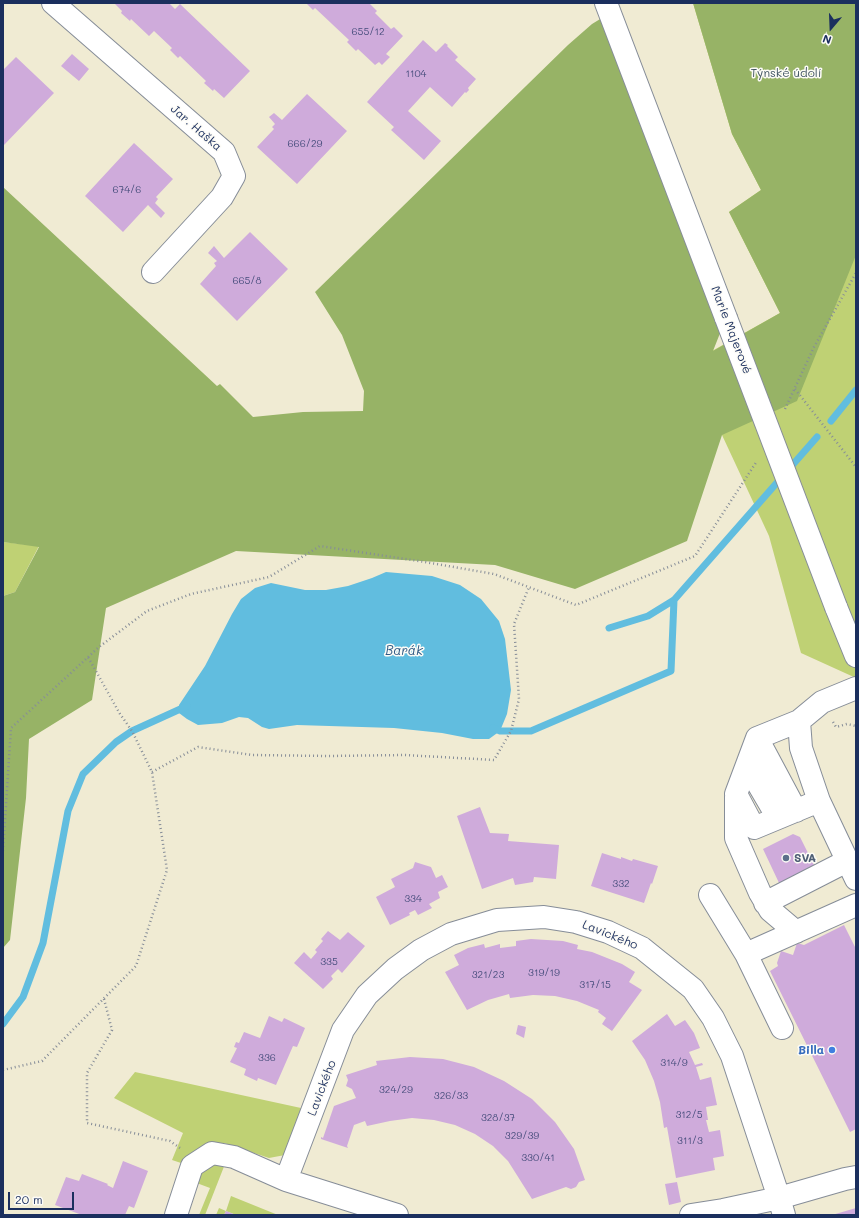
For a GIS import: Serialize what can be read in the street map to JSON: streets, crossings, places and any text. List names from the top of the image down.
{
  "streets": {
    "street": ["Jar. Haška", "Marie Majerové", "Lavického"]
  },
  "water": ["Barák"],
  "parks": ["Týnské údolí"],
  "places": ["SVA", "Billa"],
  "house_numbers": [
    "655/12",
    "1104",
    "666/29",
    "674/6",
    "665/8",
    "332",
    "334",
    "335",
    "319/19",
    "321/23",
    "317/15",
    "336",
    "314/9",
    "324/29",
    "326/33",
    "312/5",
    "328/37",
    "329/39",
    "311/3",
    "330/41"
  ],
  "scale_bar": "20 m",
  "north": "bottom"
}
